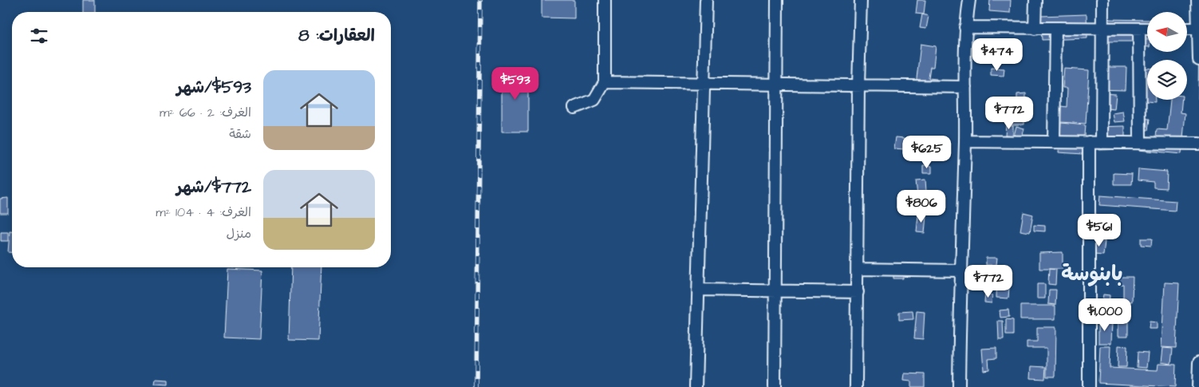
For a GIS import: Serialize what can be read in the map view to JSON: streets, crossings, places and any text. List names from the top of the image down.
{
  "districts": ["بابنوسة"],
  "north": "left",
  "page": {
    "heading": "العقارات: 8",
    "price": [
      "$474",
      "$593",
      "$772",
      "$625",
      "$806",
      "$561",
      "$772",
      "$1,000"
    ],
    "list": [
      {
        "name": "$593/شهر",
        "note": "الغرف: 2 · 66 m² · شقة"
      },
      {
        "name": "$772/شهر",
        "note": "الغرف: 4 · 104 m² · منزل"
      }
    ]
  }
}
